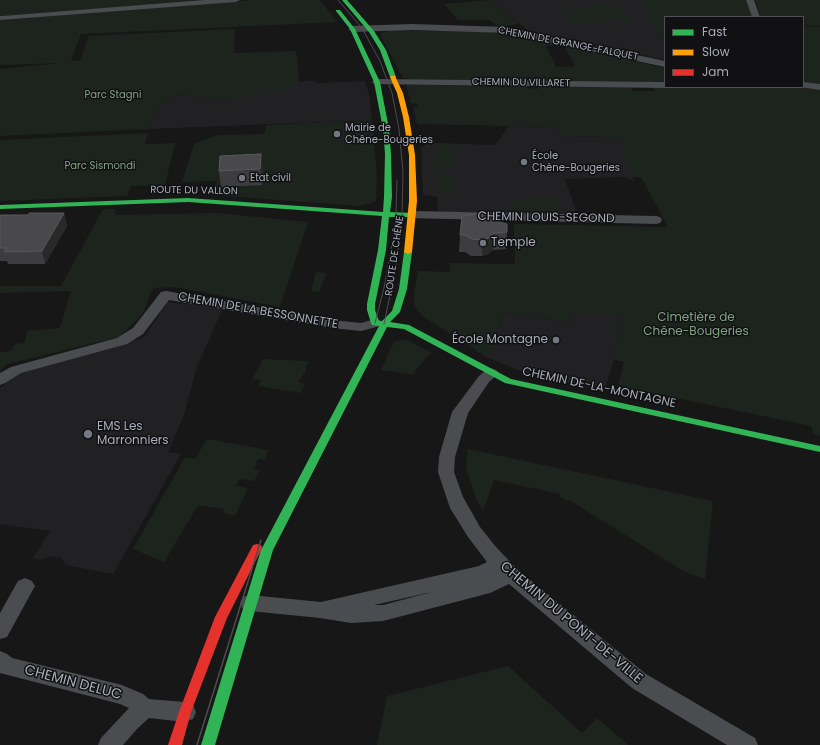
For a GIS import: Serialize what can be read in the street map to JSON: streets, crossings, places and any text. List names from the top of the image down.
{
  "streets": {
    "main road": ["ROUTE DU VALLON", "ROUTE DE CHÊNE", "CHEMIN DE-LA-MONTAGNE"],
    "street": [
      "CHEMIN DE GRANGE-FALQUET",
      "CHEMIN DU VILLARET",
      "CHEMIN LOUIS-SEGOND",
      "CHEMIN DE LA BESSONNETTE",
      "CHEMIN DU PONT-DE-VILLE",
      "CHEMIN DELUC"
    ]
  },
  "crossings": [
    ["CHEMIN DE GRANGE-FALQUET", "ROUTE DE CHÊNE"],
    ["CHEMIN DU VILLARET", "ROUTE DE CHÊNE"],
    ["ROUTE DU VALLON", "CHEMIN LOUIS-SEGOND"],
    ["ROUTE DU VALLON", "ROUTE DE CHÊNE"],
    ["CHEMIN LOUIS-SEGOND", "ROUTE DE CHÊNE"],
    ["ROUTE DE CHÊNE", "CHEMIN DE LA BESSONNETTE"],
    ["ROUTE DE CHÊNE", "CHEMIN DE-LA-MONTAGNE"],
    ["CHEMIN DE LA BESSONNETTE", "CHEMIN DE-LA-MONTAGNE"],
    ["CHEMIN DE-LA-MONTAGNE", "CHEMIN DU PONT-DE-VILLE"]
  ],
  "parks": ["Parc Stagni", "Parc Sismondi", "Cimetière de Chêne-Bougeries"],
  "places": [
    "Mairie de Chêne-Bougeries",
    "École Chêne-Bougeries",
    "Etat civil",
    "Temple",
    "École Montagne",
    "EMS Les Marronniers"
  ],
  "legend": ["Fast", "Slow", "Jam"]
}
